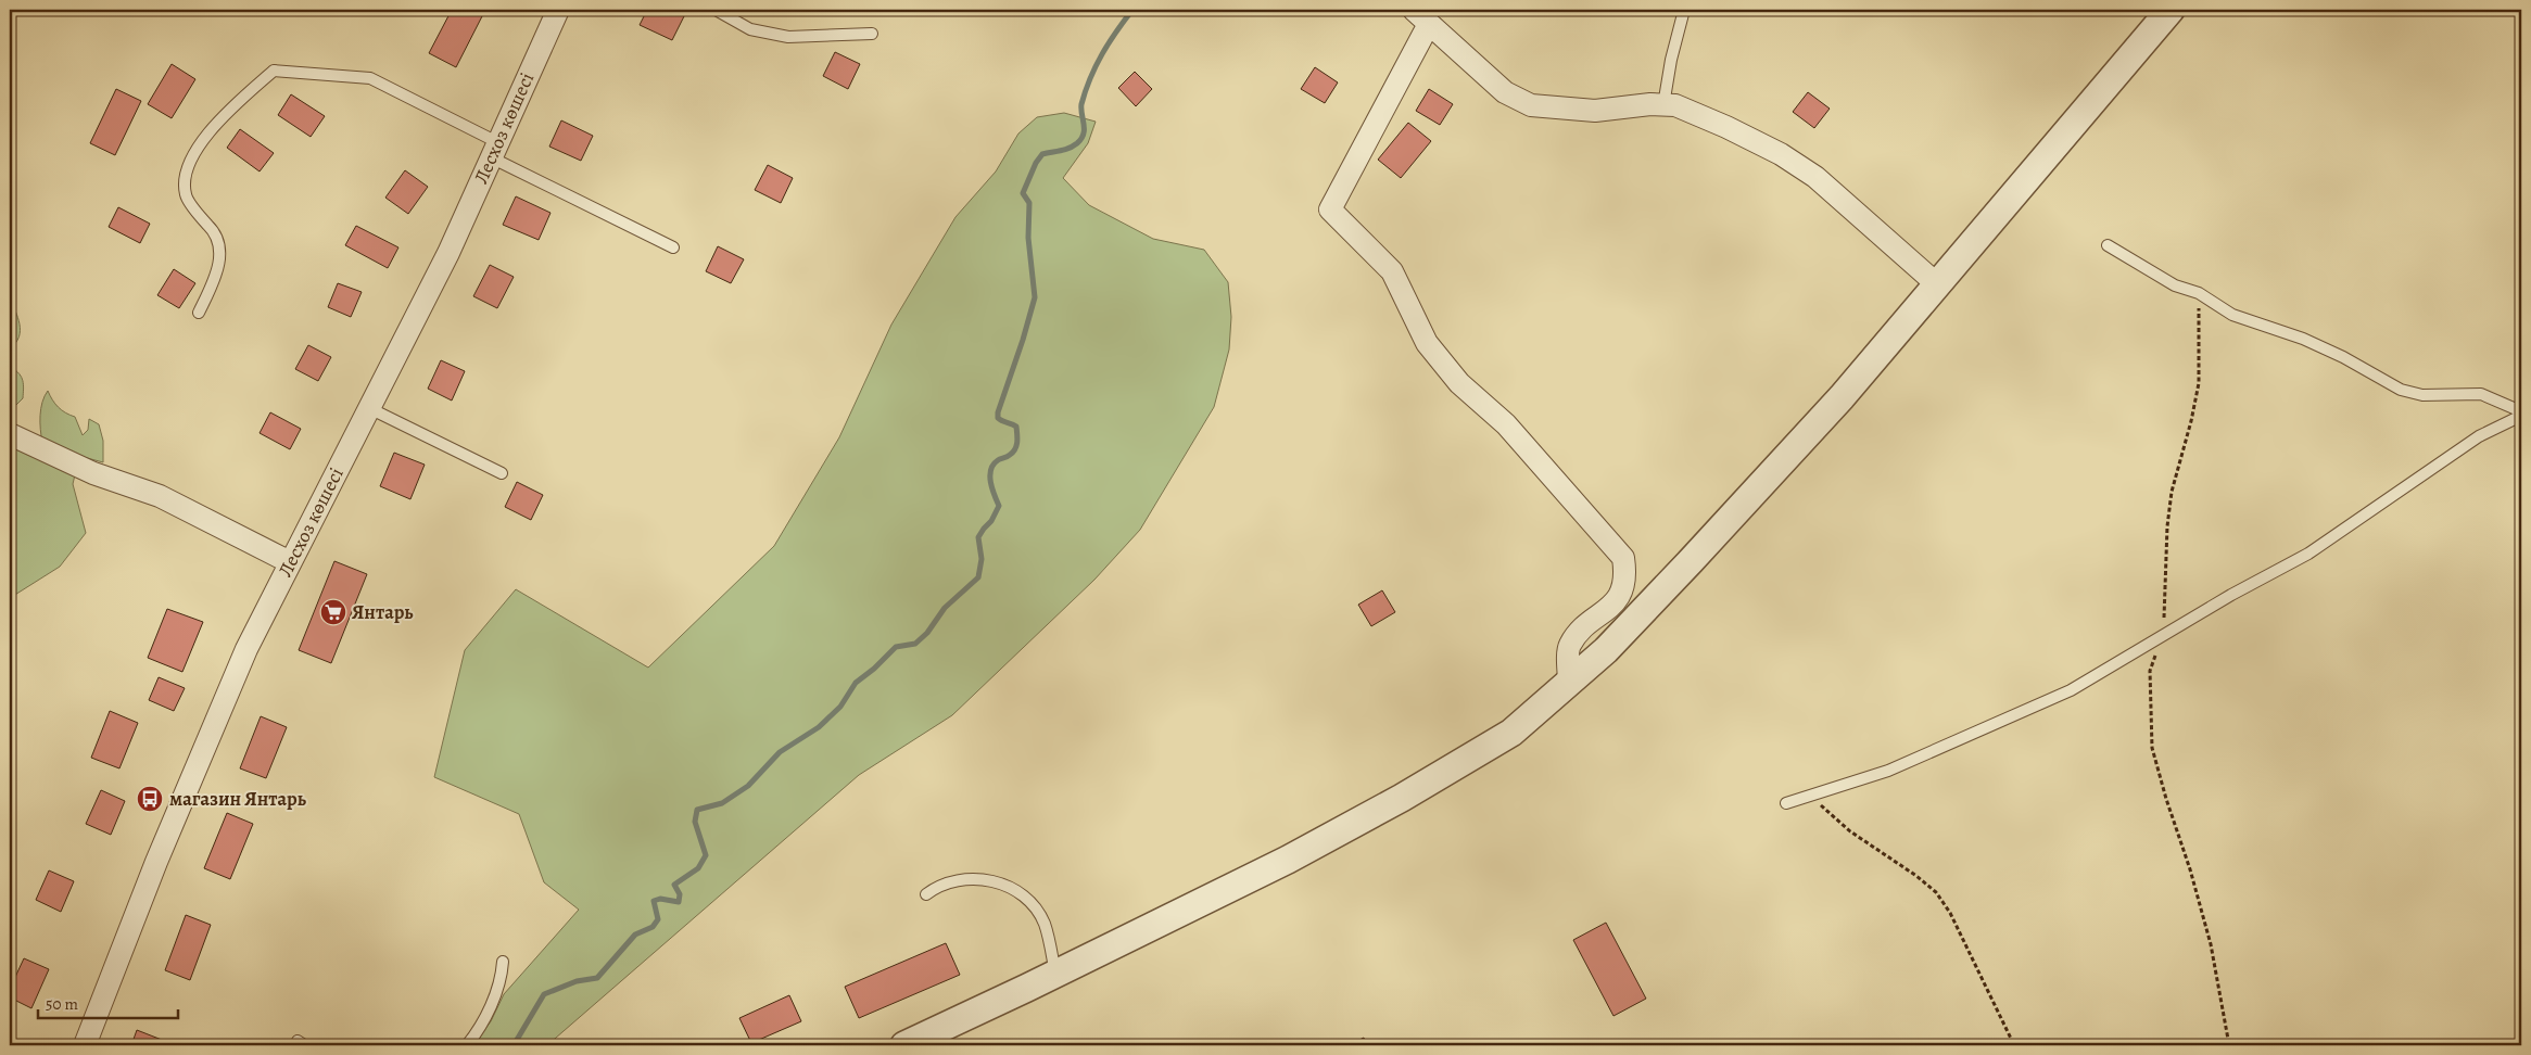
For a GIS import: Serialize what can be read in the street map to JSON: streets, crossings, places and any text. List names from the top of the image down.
{
  "streets": {
    "street": ["Лесхоз көшесі"]
  },
  "places": {
    "supermarket": ["Янтарь"],
    "bus stop": ["магазин Янтарь"]
  },
  "scale_bar": "50 m"
}
